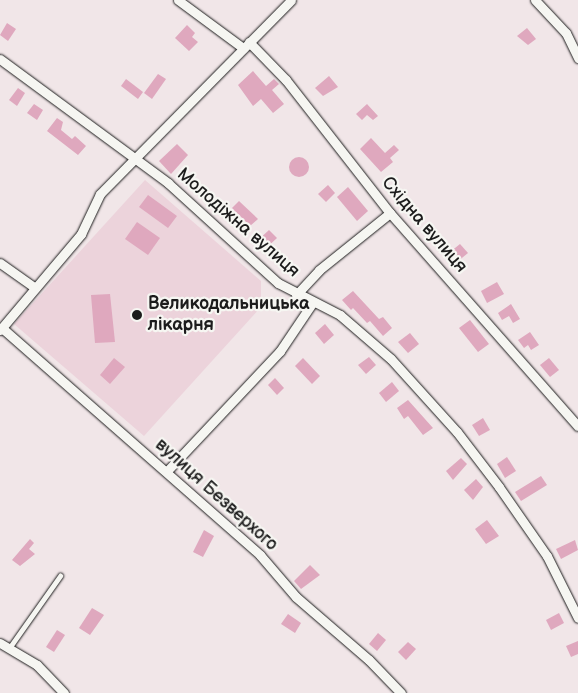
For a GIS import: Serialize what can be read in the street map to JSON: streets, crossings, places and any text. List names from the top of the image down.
{
  "streets": {
    "street": ["Молодіжна вулиця", "Східна вулиця", "вулиця Безверхого"]
  },
  "places": ["Великодальницька лікарня"]
}
